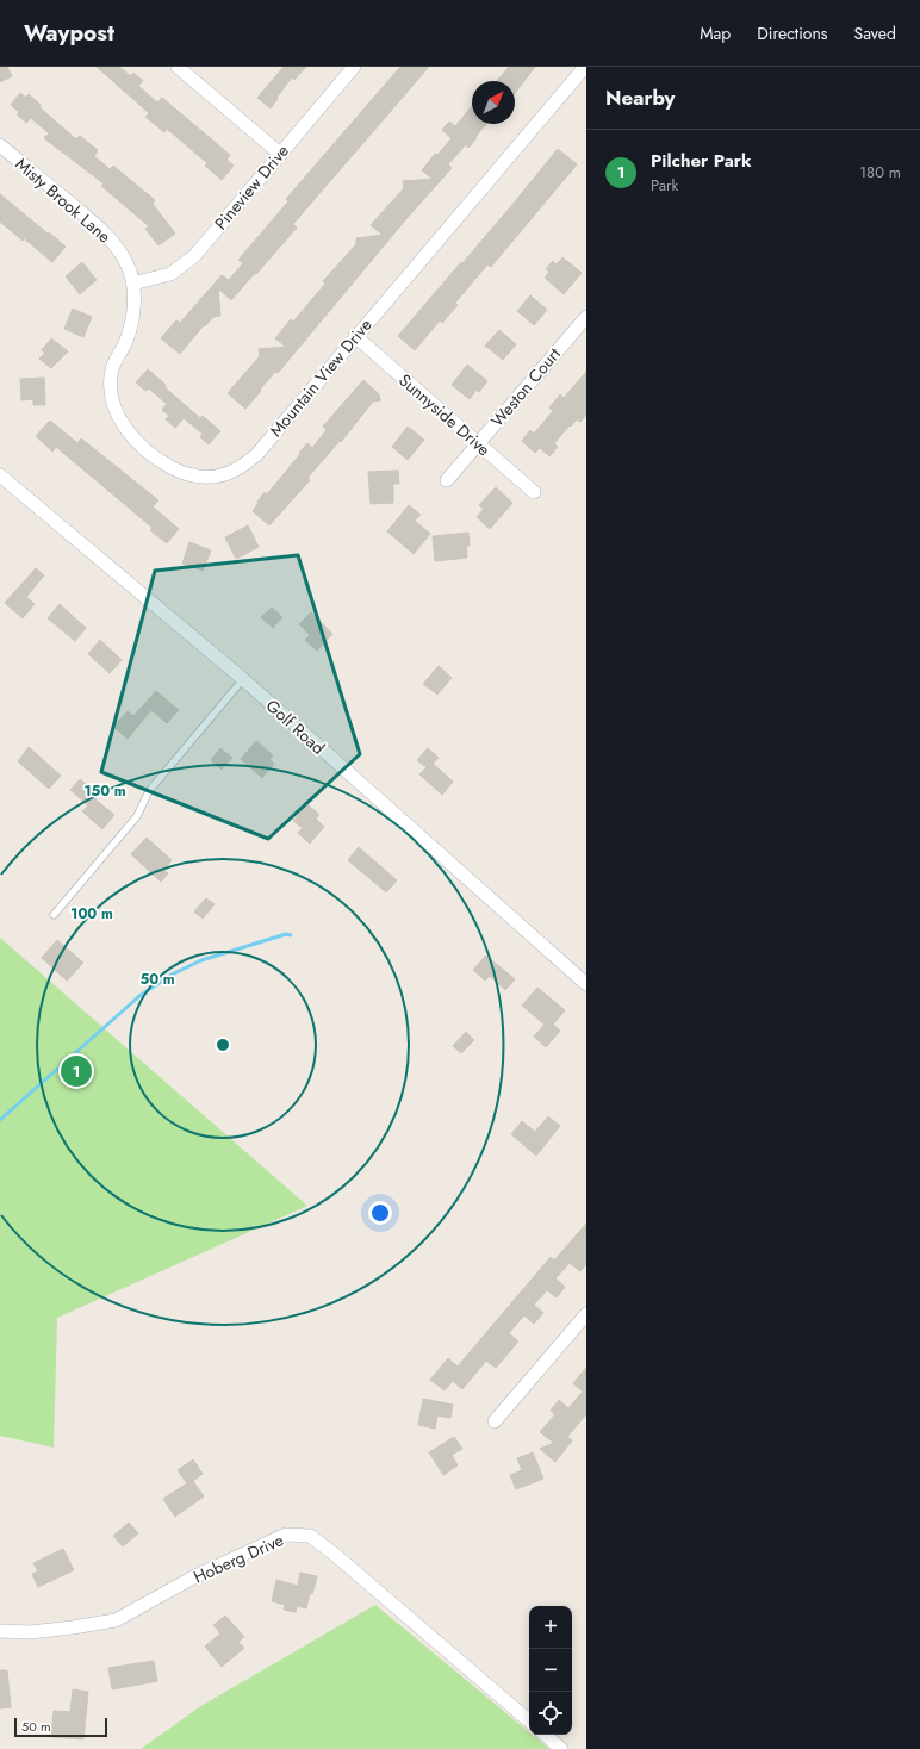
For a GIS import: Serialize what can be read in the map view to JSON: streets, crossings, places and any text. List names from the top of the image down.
{
  "streets": {
    "street": [
      "Pineview Drive",
      "Misty Brook Lane",
      "Mountain View Drive",
      "Weston Court",
      "Sunnyside Drive",
      "Golf Road",
      "Hoberg Drive"
    ]
  },
  "crossings": [
    ["Pineview Drive", "Misty Brook Lane"],
    ["Pineview Drive", "Mountain View Drive"],
    ["Misty Brook Lane", "Mountain View Drive"],
    ["Mountain View Drive", "Sunnyside Drive"],
    ["Weston Court", "Sunnyside Drive"]
  ],
  "scale_bar": "50 m",
  "north": "top right",
  "page": {
    "header": "Waypost",
    "nav": ["Map", "Directions", "Saved"],
    "heading": "Nearby",
    "list": [
      {
        "mark": "1",
        "name": "Pilcher Park",
        "note": "Park",
        "value": "180 m"
      }
    ],
    "pins": "1",
    "map_buttons": ["+", "−"],
    "scale": "50 m"
  },
  "rings": ["150 m", "100 m", "50 m"]
}
